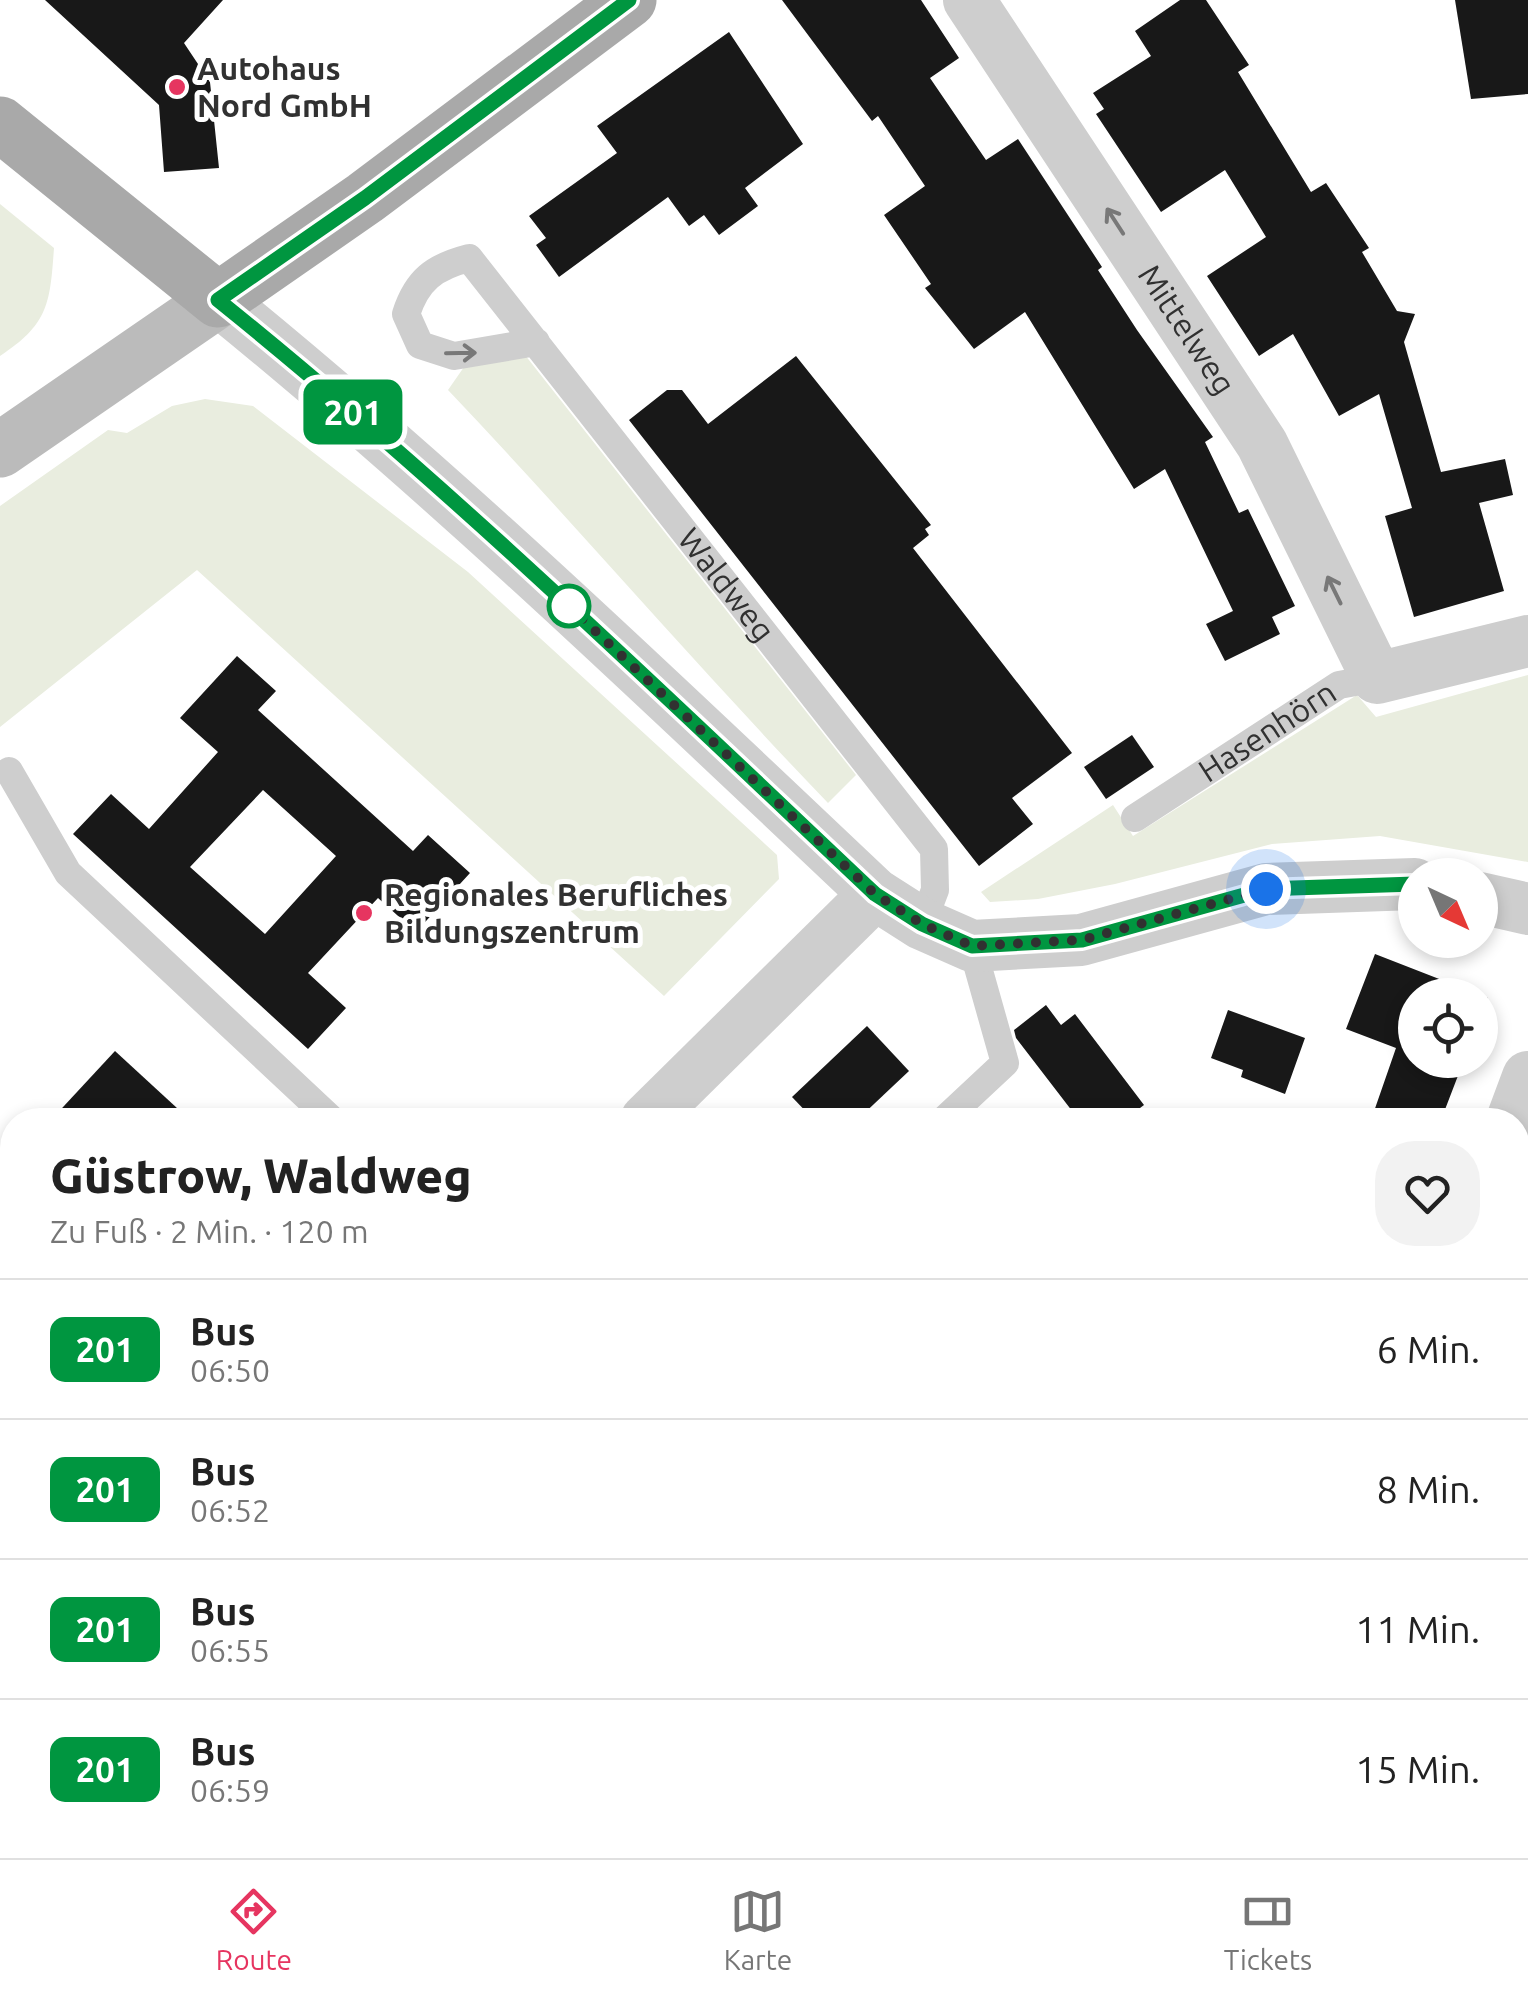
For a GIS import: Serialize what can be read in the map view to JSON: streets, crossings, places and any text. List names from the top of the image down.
{
  "streets": {
    "street": ["Mittelweg", "Hasenhörn"],
    "lane": ["Waldweg"]
  },
  "crossings": [
    ["Mittelweg", "Hasenhörn"]
  ],
  "one_way": ["Mittelweg"],
  "places": ["Autohaus Nord GmbH", "Regionales Berufliches Bildungszentrum"],
  "lines": ["bus line 201"],
  "north": "bottom right",
  "page": {
    "on_map": "201",
    "heading": ["Güstrow, Waldweg", "Zu Fuß · 2 Min. · 120 m"],
    "list": [
      {
        "mark": "201",
        "name": "Bus",
        "note": "06:50",
        "value": "6 Min."
      },
      {
        "mark": "201",
        "name": "Bus",
        "note": "06:52",
        "value": "8 Min."
      },
      {
        "mark": "201",
        "name": "Bus",
        "note": "06:55",
        "value": "11 Min."
      },
      {
        "mark": "201",
        "name": "Bus",
        "note": "06:59",
        "value": "15 Min."
      }
    ],
    "tabs": ["Route", "Karte", "Tickets"]
  }
}
